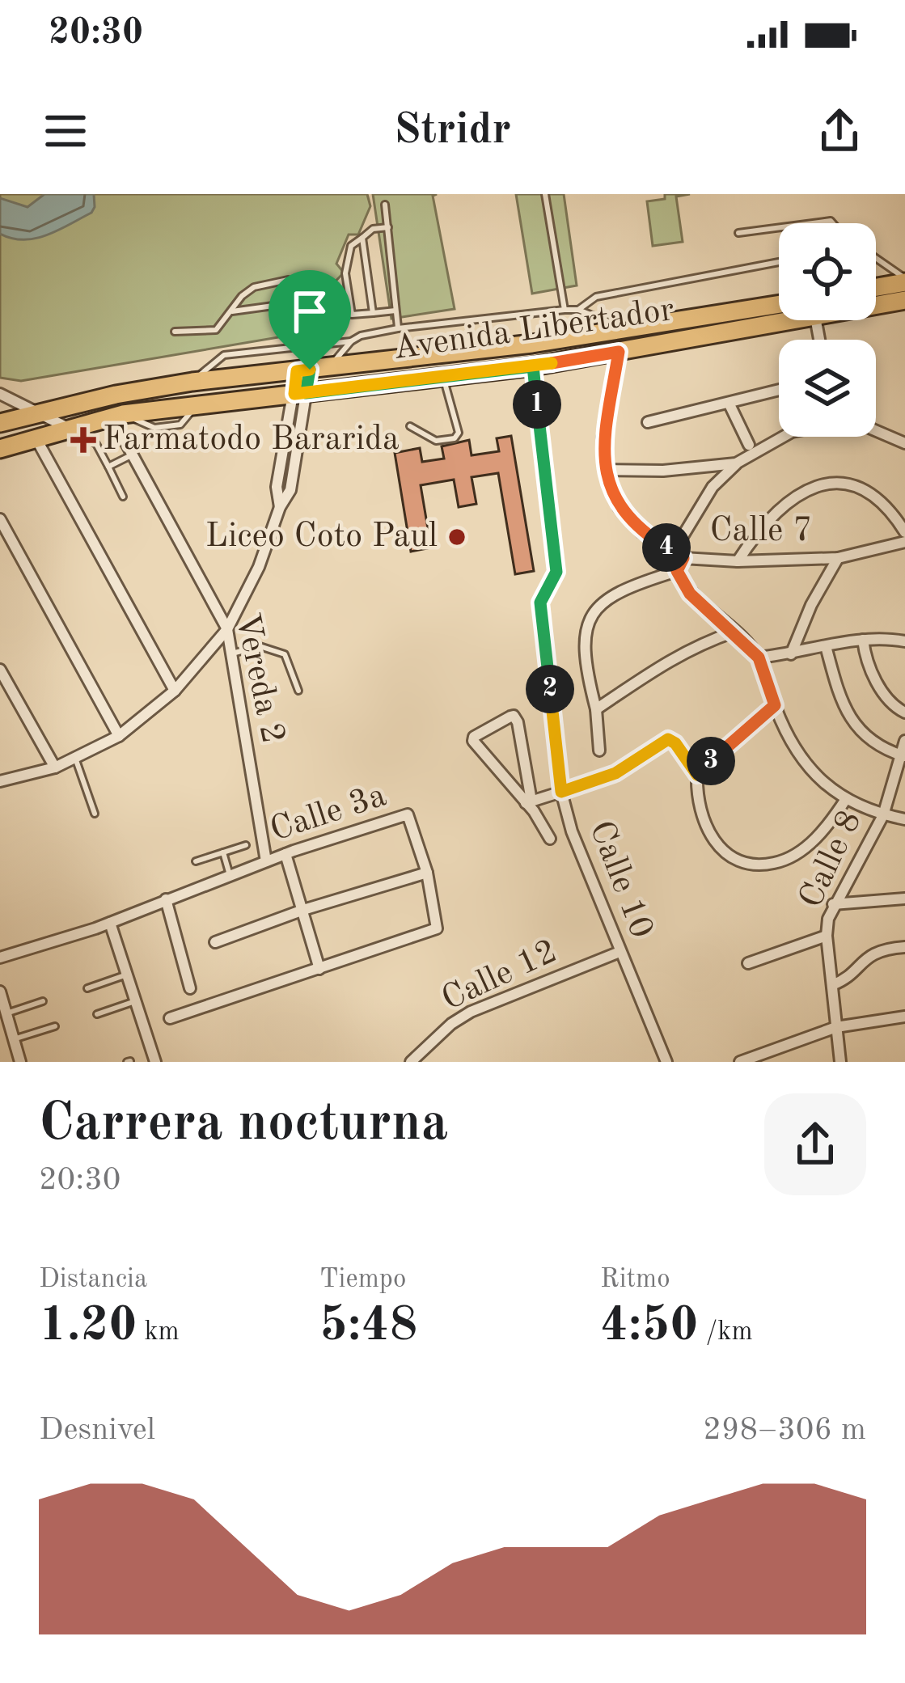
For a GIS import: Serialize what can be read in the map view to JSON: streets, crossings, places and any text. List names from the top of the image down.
{
  "streets": {
    "main road": ["Avenida Libertador"],
    "street": [
      "Calle 7",
      "Vereda 2",
      "Calle 3a",
      "Calle 8",
      "Calle 10",
      "Calle 12"
    ]
  },
  "crossings": [
    ["Avenida Libertador", "Calle 7"],
    ["Avenida Libertador", "Vereda 2"],
    ["Avenida Libertador", "Calle 10"],
    ["Vereda 2", "Calle 3a"],
    ["Calle 10", "Calle 12"]
  ],
  "places": {
    "health": ["Farmatodo Bararida"],
    "other": ["Liceo Coto Paul"]
  },
  "page": {
    "status": "20:30",
    "header": "Stridr",
    "pins": [
      "1",
      "4",
      "2",
      "3"
    ],
    "heading": ["Carrera nocturna", "20:30"],
    "stats": [
      ["Distancia", "1.20 km"],
      ["Tiempo", "5:48"],
      ["Ritmo", "4:50 /km"]
    ],
    "chart": ["Desnivel", "298–306 m"]
  }
}
